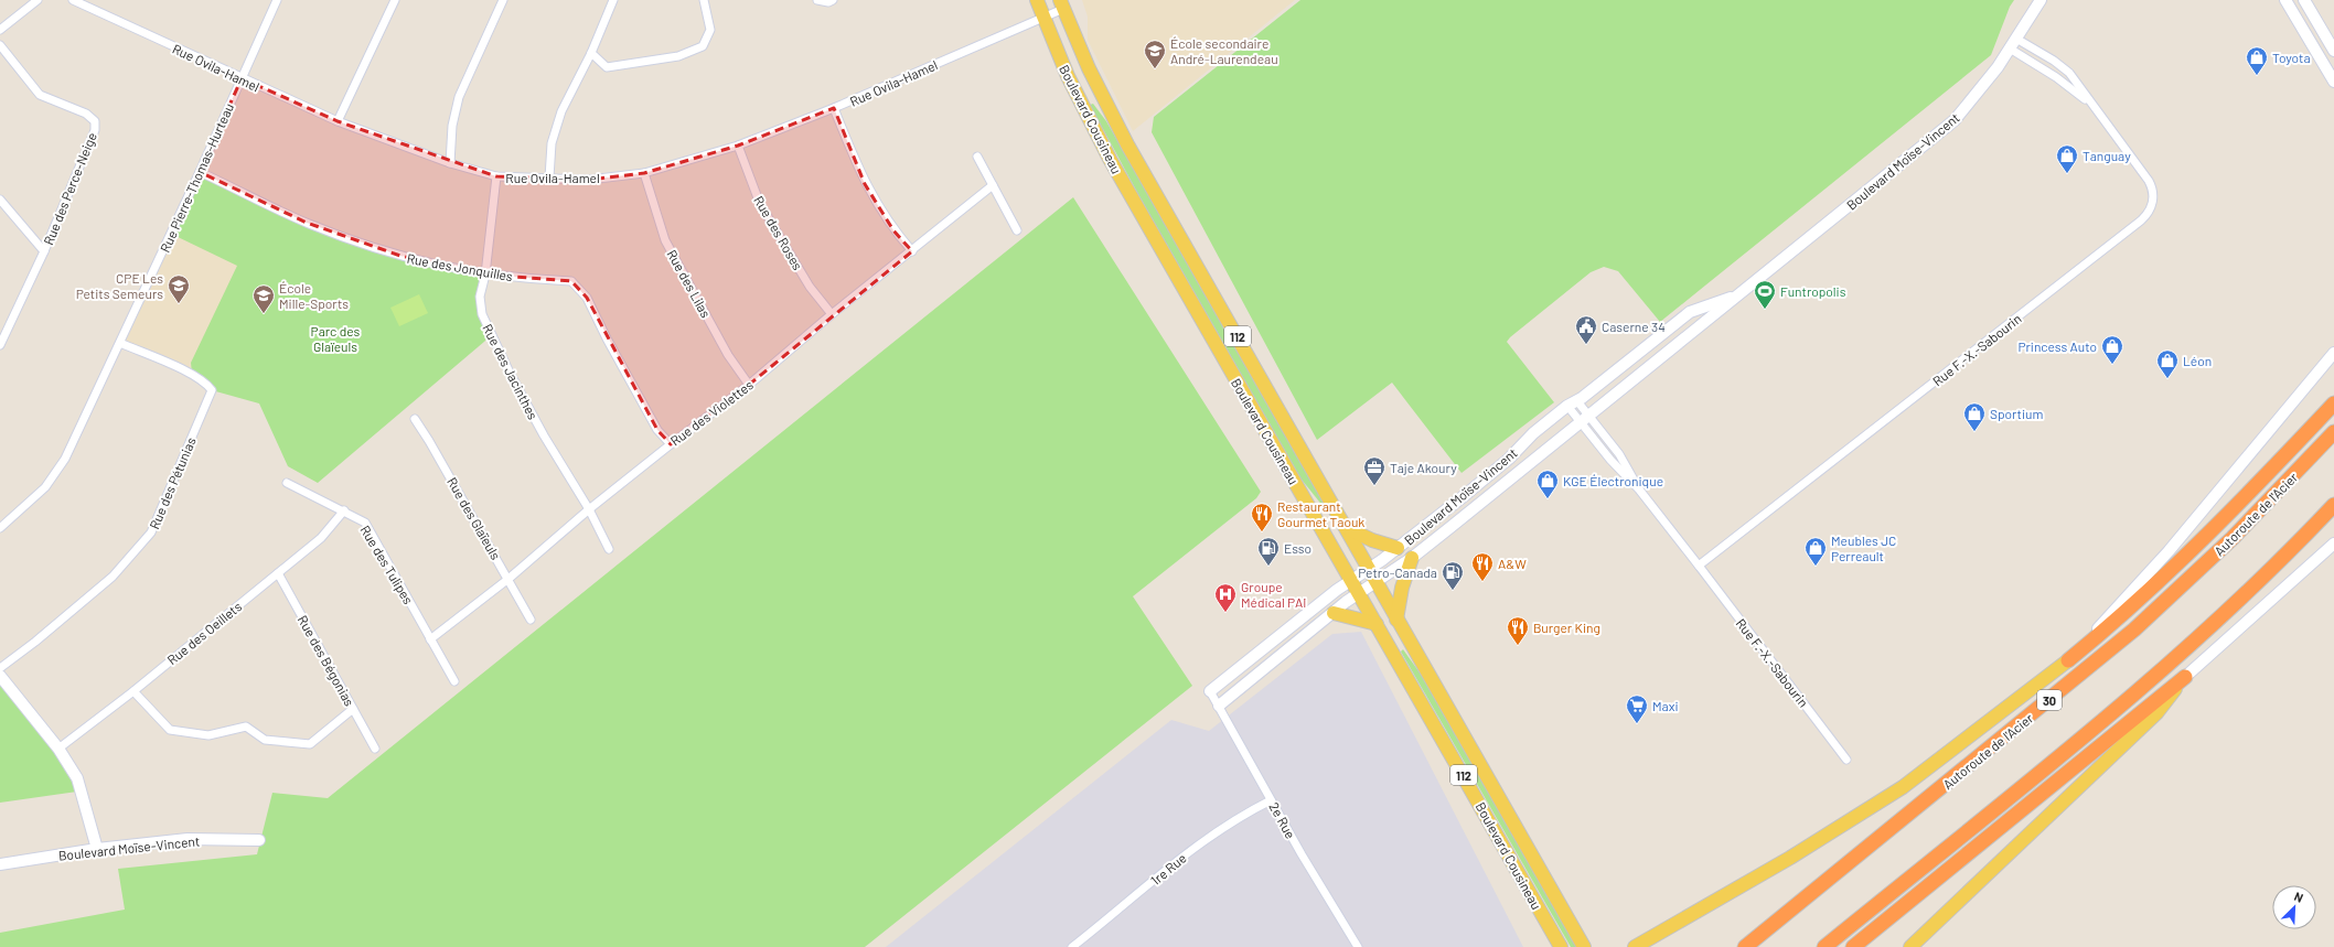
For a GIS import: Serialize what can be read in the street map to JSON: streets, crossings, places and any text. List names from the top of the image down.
{
  "streets": {
    "highway": ["Autoroute de l'Acier", "30"],
    "main road": ["Boulevard Cousineau", "112"],
    "street": [
      "Rue Ovila-Hamel",
      "Boulevard Moïse-Vincent",
      "Rue Pierre-Thomas-Hurteau",
      "Rue des Perce-Neige",
      "Rue des Roses",
      "Rue des Jonquilles",
      "Rue des Lilas",
      "Rue F.-X.-Sabourin",
      "Rue des Jacinthes",
      "Rue des Violettes",
      "Rue des Pétunias",
      "Rue des Glaïeuls",
      "Rue des Tulipes",
      "Rue des Oeillets",
      "Rue des Bégonias",
      "2e Rue",
      "1re Rue"
    ]
  },
  "crossings": [
    ["Rue Ovila-Hamel", "Boulevard Cousineau"],
    ["Rue Ovila-Hamel", "Rue Pierre-Thomas-Hurteau"],
    ["Rue Ovila-Hamel", "Rue des Roses"],
    ["Rue Ovila-Hamel", "Rue des Lilas"],
    ["Rue Ovila-Hamel", "Rue des Jacinthes"],
    ["Boulevard Cousineau", "Boulevard Moïse-Vincent"],
    ["Boulevard Moïse-Vincent", "Rue F.-X.-Sabourin"],
    ["Boulevard Moïse-Vincent", "2e Rue"],
    ["Rue Pierre-Thomas-Hurteau", "Rue des Jonquilles"],
    ["Rue Pierre-Thomas-Hurteau", "Rue des Pétunias"],
    ["Rue des Roses", "Rue des Violettes"],
    ["Rue des Jonquilles", "Rue des Jacinthes"],
    ["Rue des Jonquilles", "Rue des Violettes"],
    ["Rue des Lilas", "Rue des Violettes"],
    ["Rue des Jacinthes", "Rue des Violettes"],
    ["Rue des Violettes", "Rue des Glaïeuls"],
    ["Rue des Violettes", "Rue des Tulipes"],
    ["Rue des Tulipes", "Rue des Oeillets"],
    ["Rue des Oeillets", "Rue des Bégonias"],
    ["2e Rue", "1re Rue"]
  ],
  "parks": ["Parc des Glaïeuls"],
  "places": {
    "school or university": ["École secondaire André-Laurendeau", "CPE Les Petits Semeurs", "École Mille-Sports"],
    "shop": [
      "Toyota",
      "Tanguay",
      "Princess Auto",
      "Léon",
      "Sportium",
      "KGE Électronique",
      "Meubles JC Perreault"
    ],
    "sports": ["Funtropolis"],
    "public building": ["Caserne 34"],
    "office": ["Taje Akoury"],
    "restaurant": ["Restaurant Gourmet Taouk", "A&W", "Burger King"],
    "fuel station": ["Esso", "Petro-Canada"],
    "hospital": ["Groupe Médical PAI"],
    "supermarket": ["Maxi"]
  },
  "north": "top right"
}
